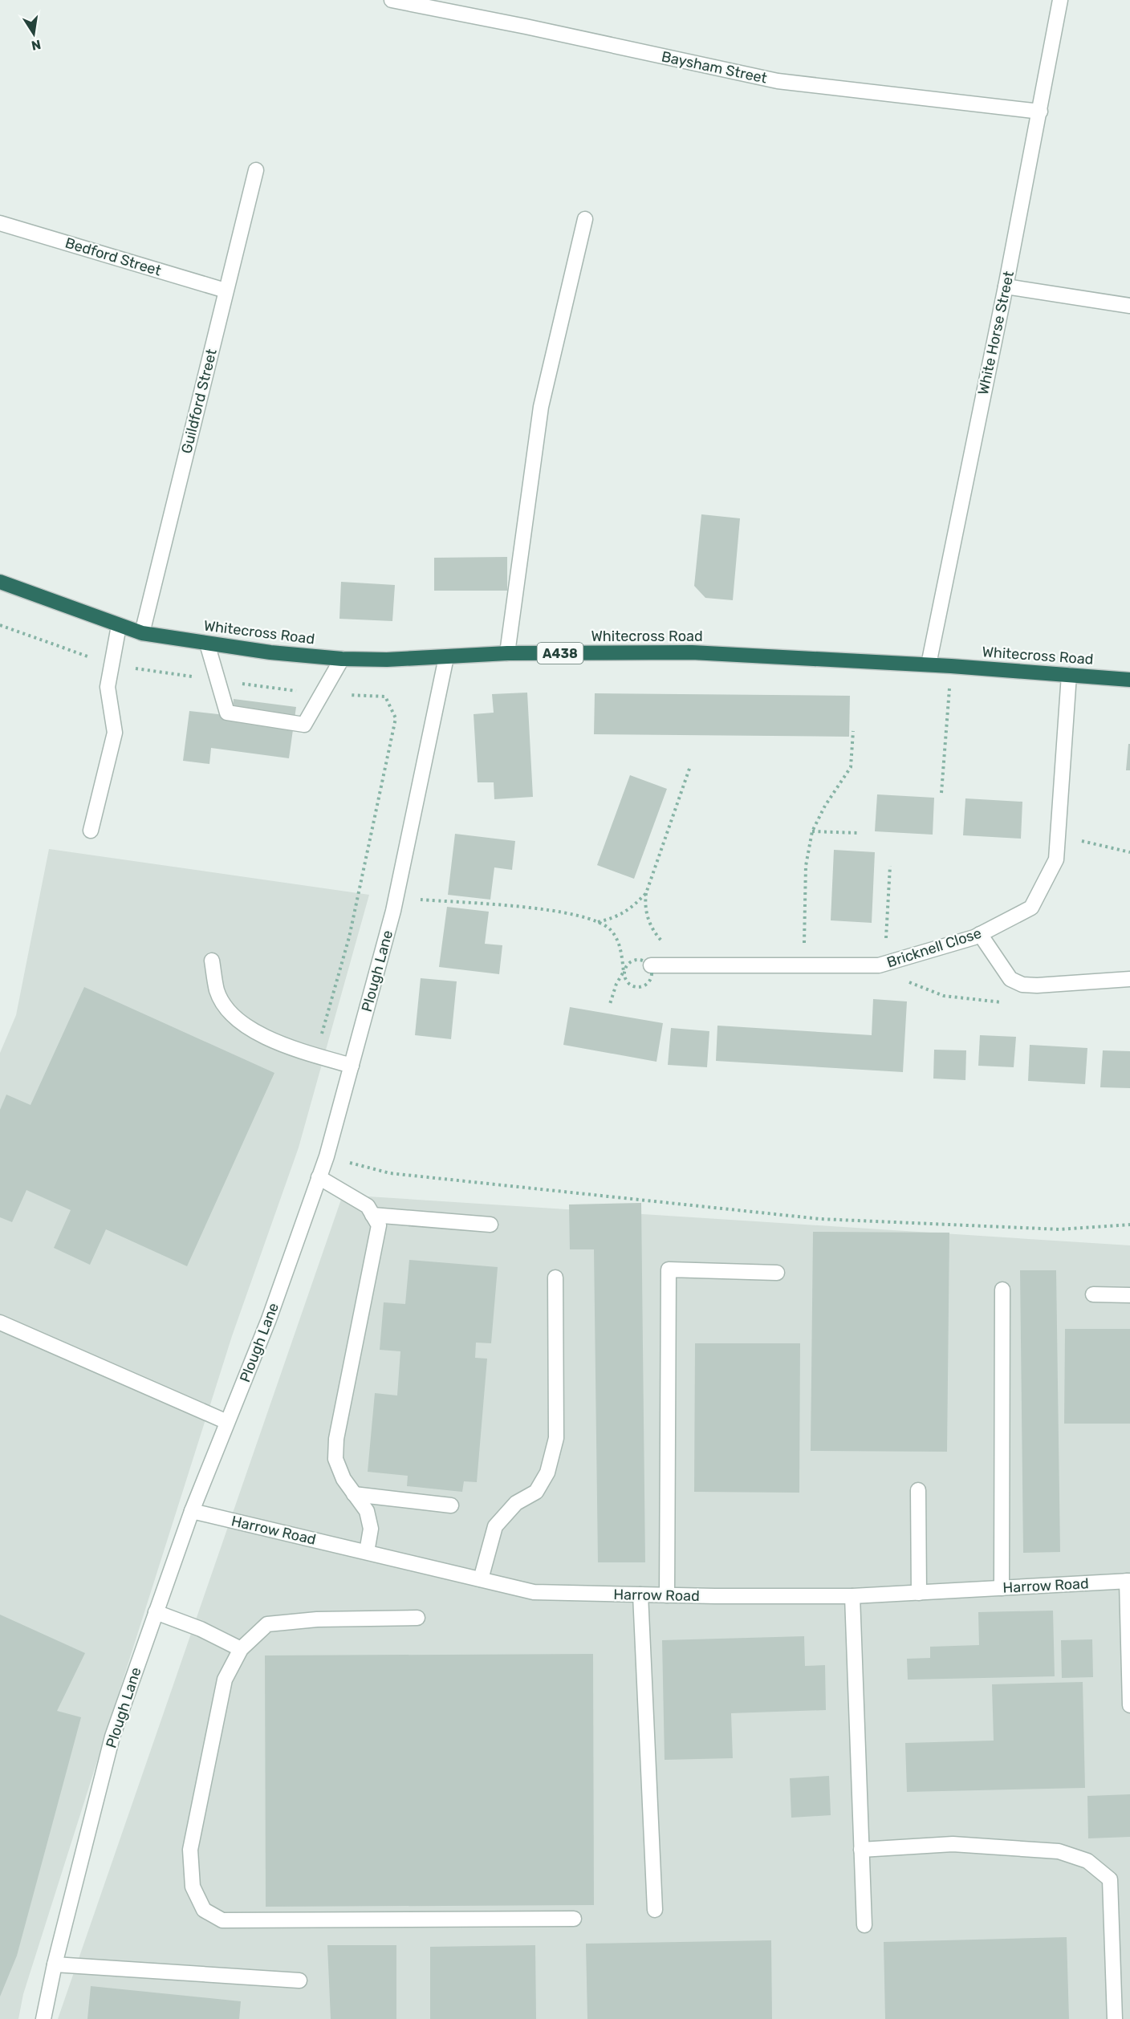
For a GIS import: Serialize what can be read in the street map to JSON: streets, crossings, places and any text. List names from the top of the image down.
{
  "streets": {
    "highway": ["Whitecross Road", "A438"],
    "street": [
      "Baysham Street",
      "Bedford Street",
      "White Horse Street",
      "Guildford Street",
      "Bricknell Close",
      "Plough Lane",
      "Harrow Road"
    ]
  },
  "crossings": [
    ["Baysham Street", "White Horse Street"],
    ["Bedford Street", "Guildford Street"],
    ["White Horse Street", "Whitecross Road"],
    ["Guildford Street", "Whitecross Road"],
    ["Whitecross Road", "Bricknell Close"],
    ["Whitecross Road", "Plough Lane"],
    ["Plough Lane", "Harrow Road"]
  ],
  "north": "bottom"
}
